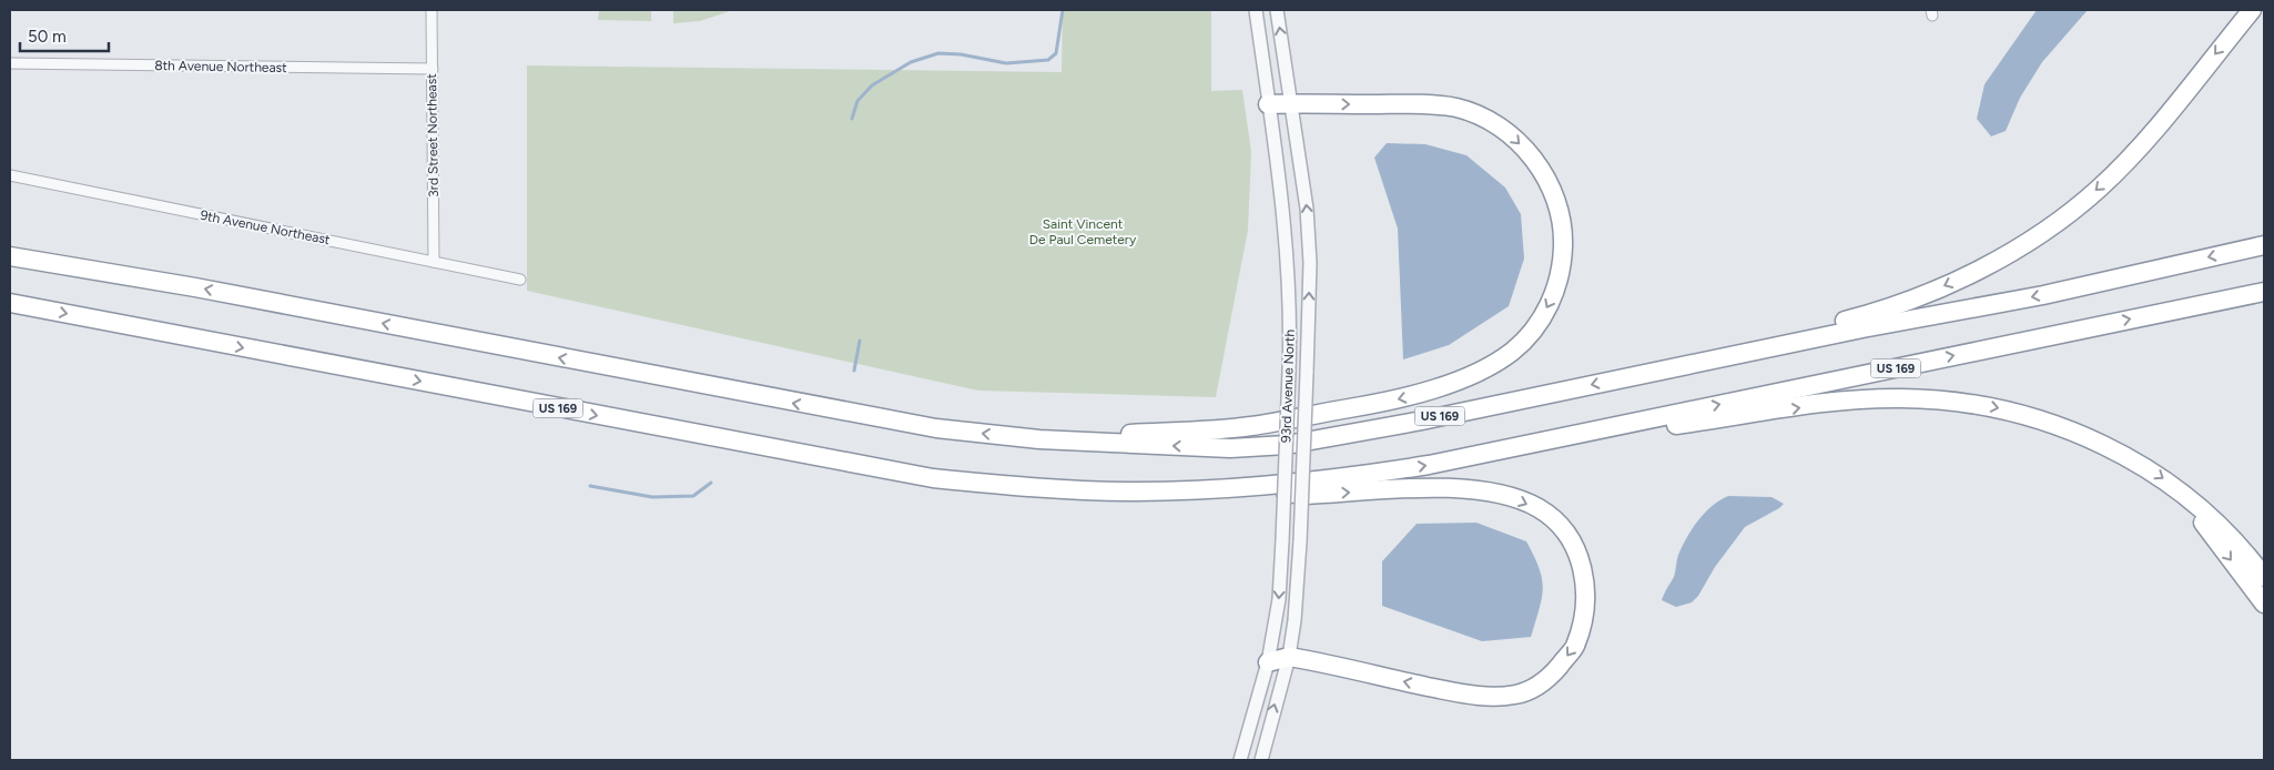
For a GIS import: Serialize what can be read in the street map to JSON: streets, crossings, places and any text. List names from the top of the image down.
{
  "streets": {
    "highway": ["US 169"],
    "street": [
      "8th Avenue Northeast",
      "3rd Street Northeast",
      "9th Avenue Northeast",
      "93rd Avenue North"
    ]
  },
  "crossings": [
    ["8th Avenue Northeast", "3rd Street Northeast"],
    ["3rd Street Northeast", "9th Avenue Northeast"]
  ],
  "parks": ["Saint Vincent De Paul Cemetery"],
  "scale_bar": "50 m"
}
